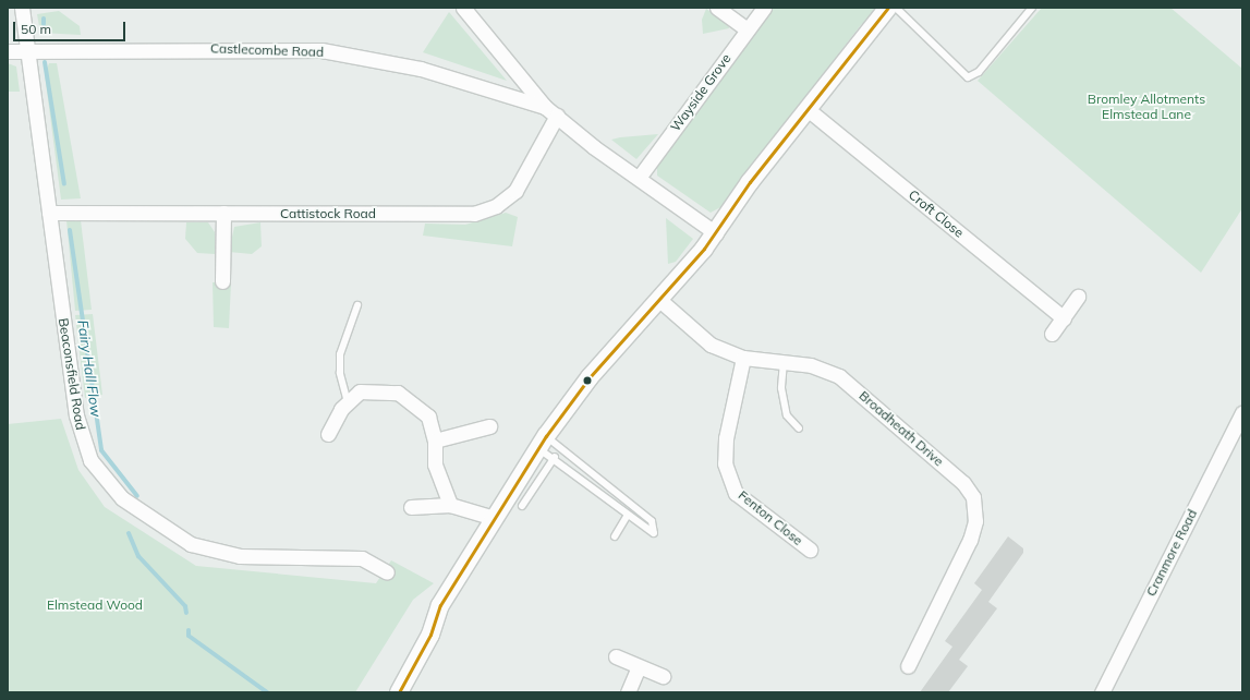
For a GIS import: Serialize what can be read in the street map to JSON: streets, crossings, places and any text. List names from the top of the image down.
{
  "streets": {
    "street": [
      "Castlecombe Road",
      "Wayside Grove",
      "Cattistock Road",
      "Croft Close",
      "Beaconsfield Road",
      "Broadheath Drive",
      "Fenton Close",
      "Cranmore Road"
    ]
  },
  "crossings": [
    ["Castlecombe Road", "Beaconsfield Road"],
    ["Cattistock Road", "Beaconsfield Road"],
    ["Broadheath Drive", "Fenton Close"]
  ],
  "water": ["Fairy Hall Flow"],
  "parks": ["Bromley Allotments Elmstead Lane", "Elmstead Wood"],
  "scale_bar": "50 m"
}
